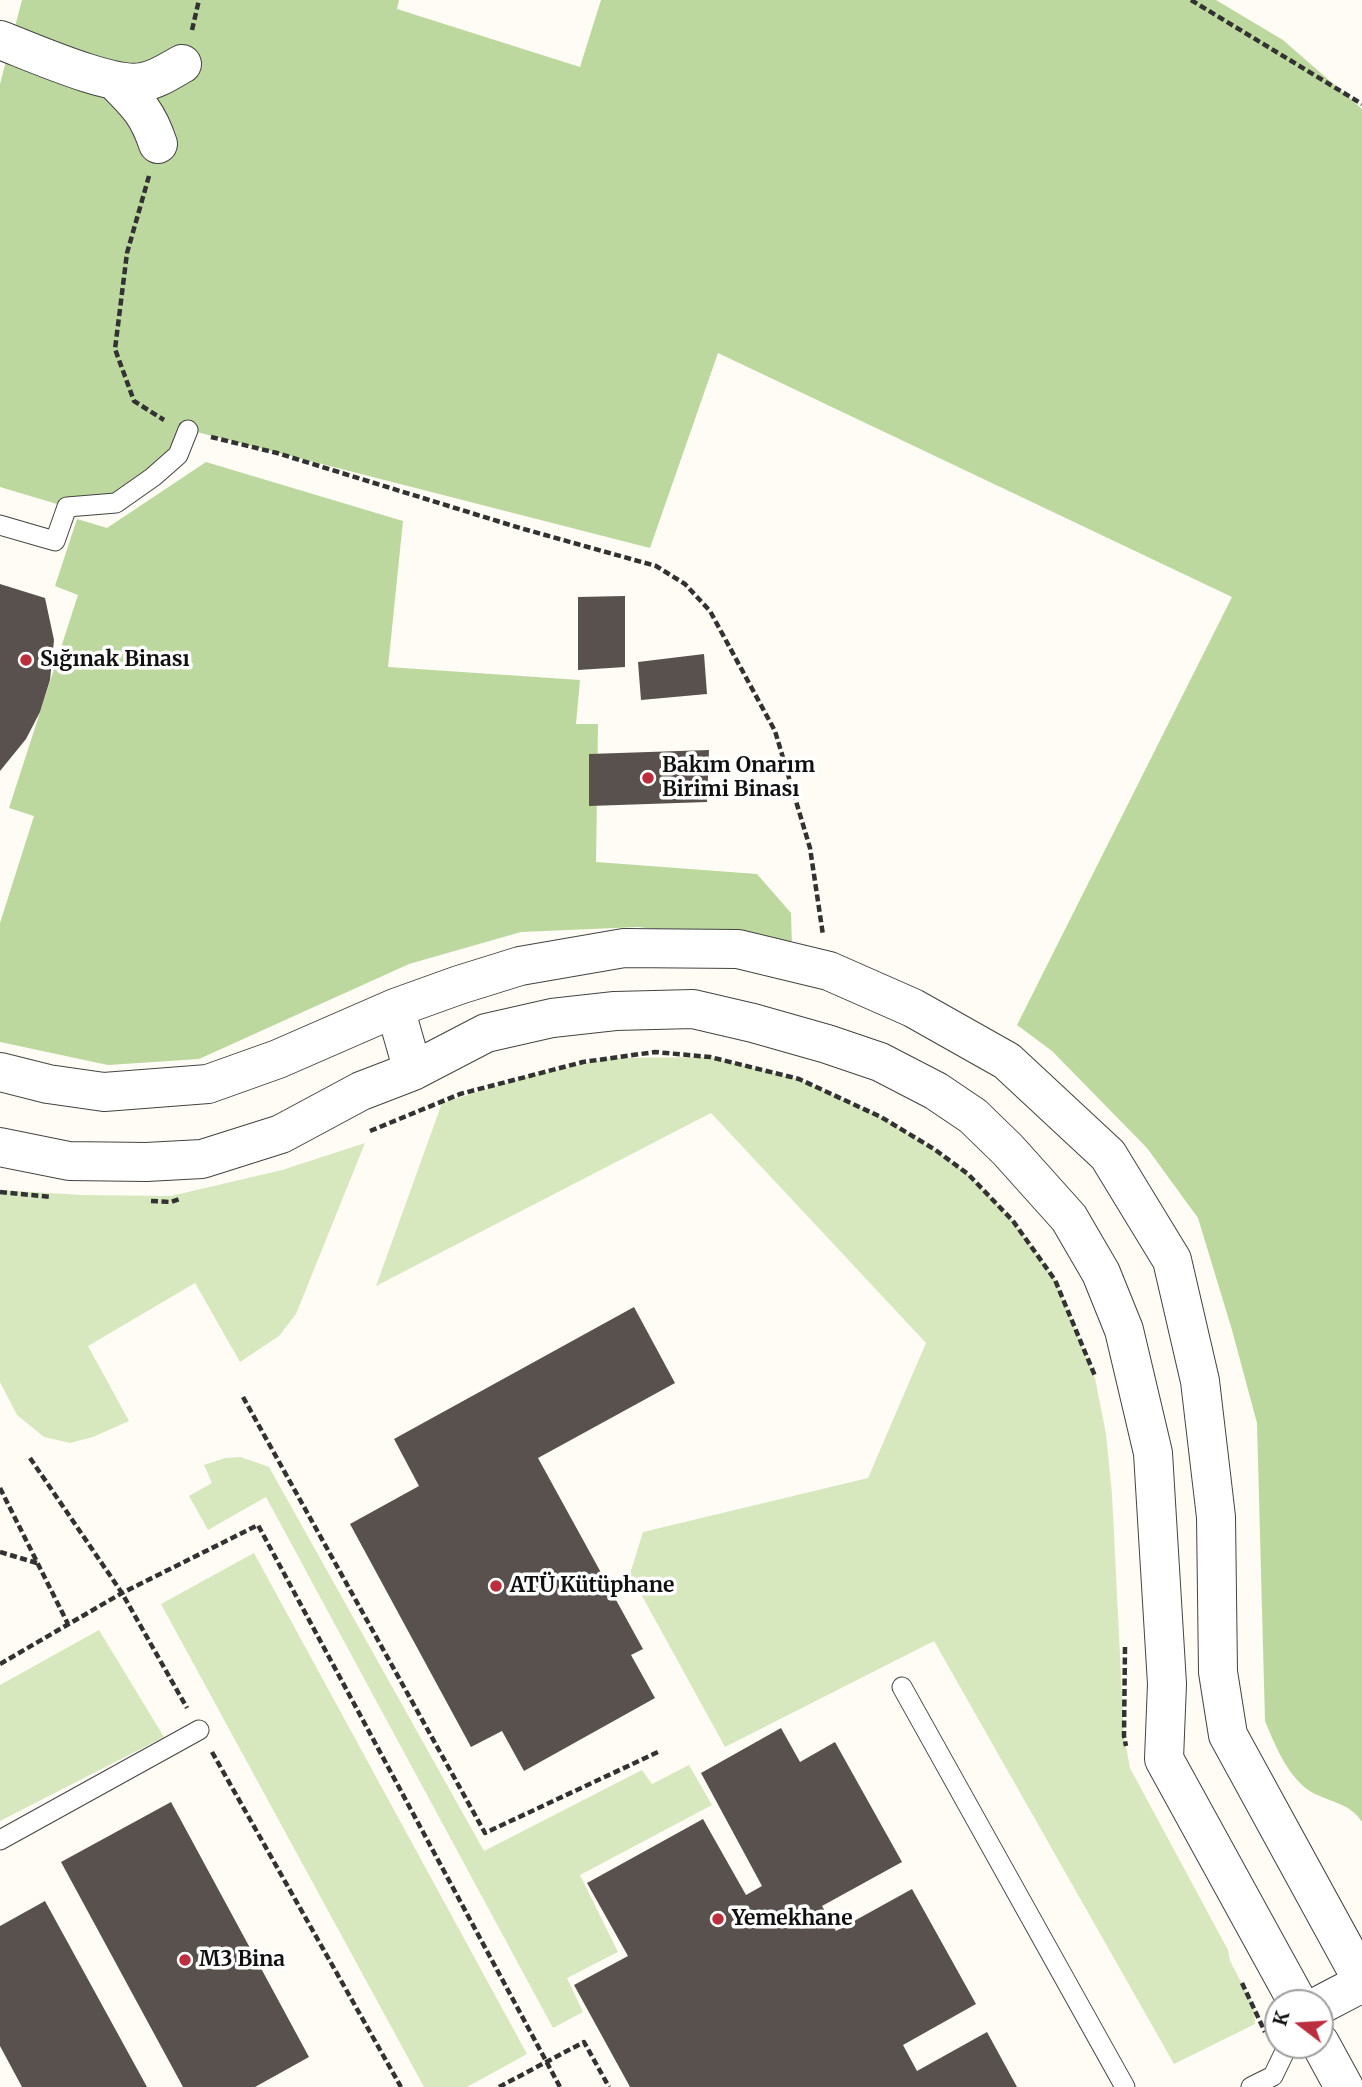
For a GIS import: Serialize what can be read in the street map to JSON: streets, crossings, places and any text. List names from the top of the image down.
{
  "places": [
    "Sığınak Binası",
    "Bakım Onarım Birimi Binası",
    "ATÜ Kütüphane",
    "Yemekhane",
    "M3 Bina"
  ],
  "north": "left"
}
